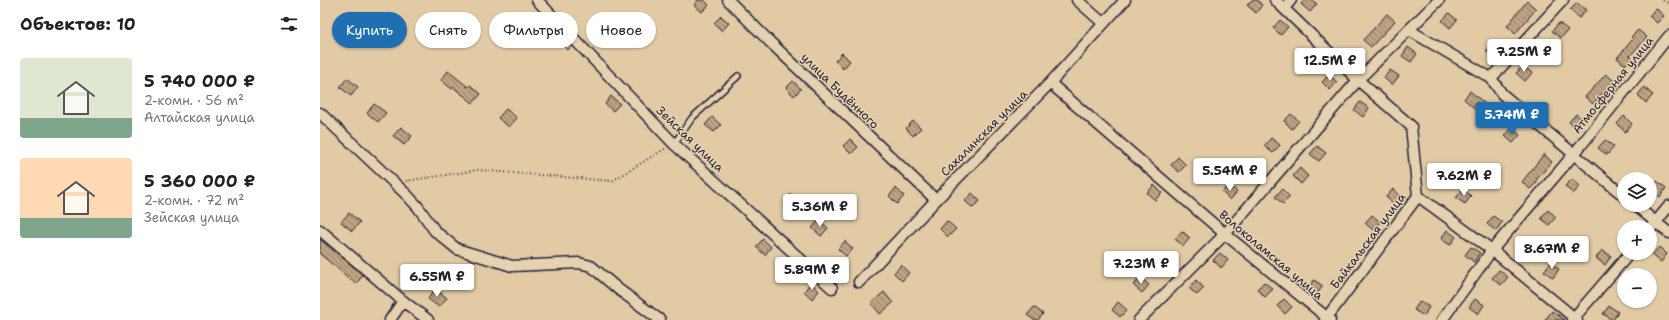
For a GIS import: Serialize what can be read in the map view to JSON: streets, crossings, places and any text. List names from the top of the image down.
{
  "streets": {
    "street": [
      "Атмосферная улица",
      "улица Будённого",
      "Сахалинская улица",
      "Зейская улица",
      "Байкальская улица",
      "Волоколамская улица"
    ]
  },
  "crossings": [
    ["улица Будённого", "Сахалинская улица"],
    ["Сахалинская улица", "Волоколамская улица"],
    ["Байкальская улица", "Волоколамская улица"]
  ],
  "page": {
    "heading": "Объектов: 10",
    "chip": [
      "Купить",
      "Снять",
      "Фильтры",
      "Новое"
    ],
    "price": [
      "7.25M ₽",
      "12.5M ₽",
      "5.74M ₽",
      "5.54M ₽",
      "7.62M ₽",
      "5.36M ₽",
      "8.67M ₽",
      "7.23M ₽",
      "5.89M ₽",
      "6.55M ₽"
    ],
    "list": [
      {
        "name": "5 740 000 ₽",
        "note": "2-комн. · 56 m² · Алтайская улица"
      },
      {
        "name": "5 360 000 ₽",
        "note": "2-комн. · 72 m² · Зейская улица"
      }
    ],
    "map_buttons": ["+", "−"]
  }
}
